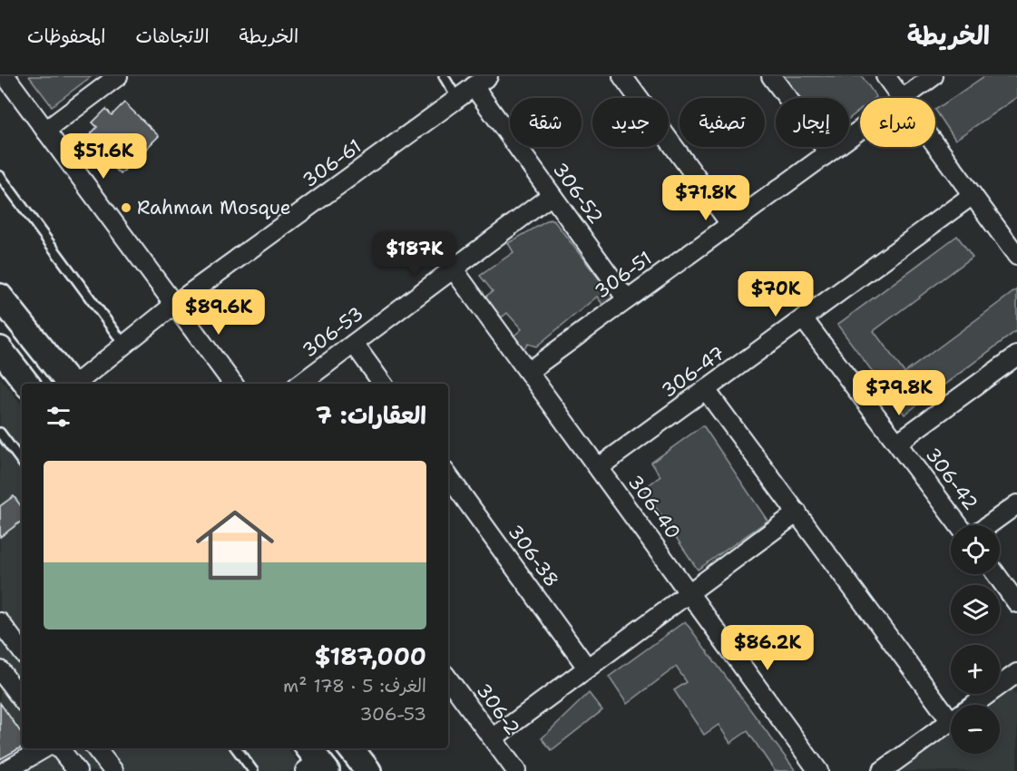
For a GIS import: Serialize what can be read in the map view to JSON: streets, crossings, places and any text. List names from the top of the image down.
{
  "streets": {
    "street": [
      "306-61",
      "306-52",
      "306-51",
      "306-53",
      "306-47",
      "306-42",
      "306-40",
      "306-38",
      "306-2"
    ]
  },
  "crossings": [
    ["306-61", "306-52"],
    ["306-52", "306-51"],
    ["306-52", "306-53"],
    ["306-51", "306-40"],
    ["306-53", "306-40"],
    ["306-47", "306-42"],
    ["306-47", "306-40"]
  ],
  "places": ["Rahman Mosque"],
  "page": {
    "header": "الخريطة",
    "nav": ["الخريطة", "الاتجاهات", "المحفوظات"],
    "chip": [
      "شراء",
      "إيجار",
      "تصفية",
      "جديد",
      "شقة"
    ],
    "price": [
      "$51.6K",
      "$71.8K",
      "$187K",
      "$70K",
      "$89.6K",
      "$79.8K",
      "$86.2K"
    ],
    "heading": "العقارات: 7",
    "list": [
      {
        "name": "$187,000",
        "note": "الغرف: 5 · 178 m² · 306-53"
      }
    ],
    "map_buttons": ["+", "−"]
  }
}
